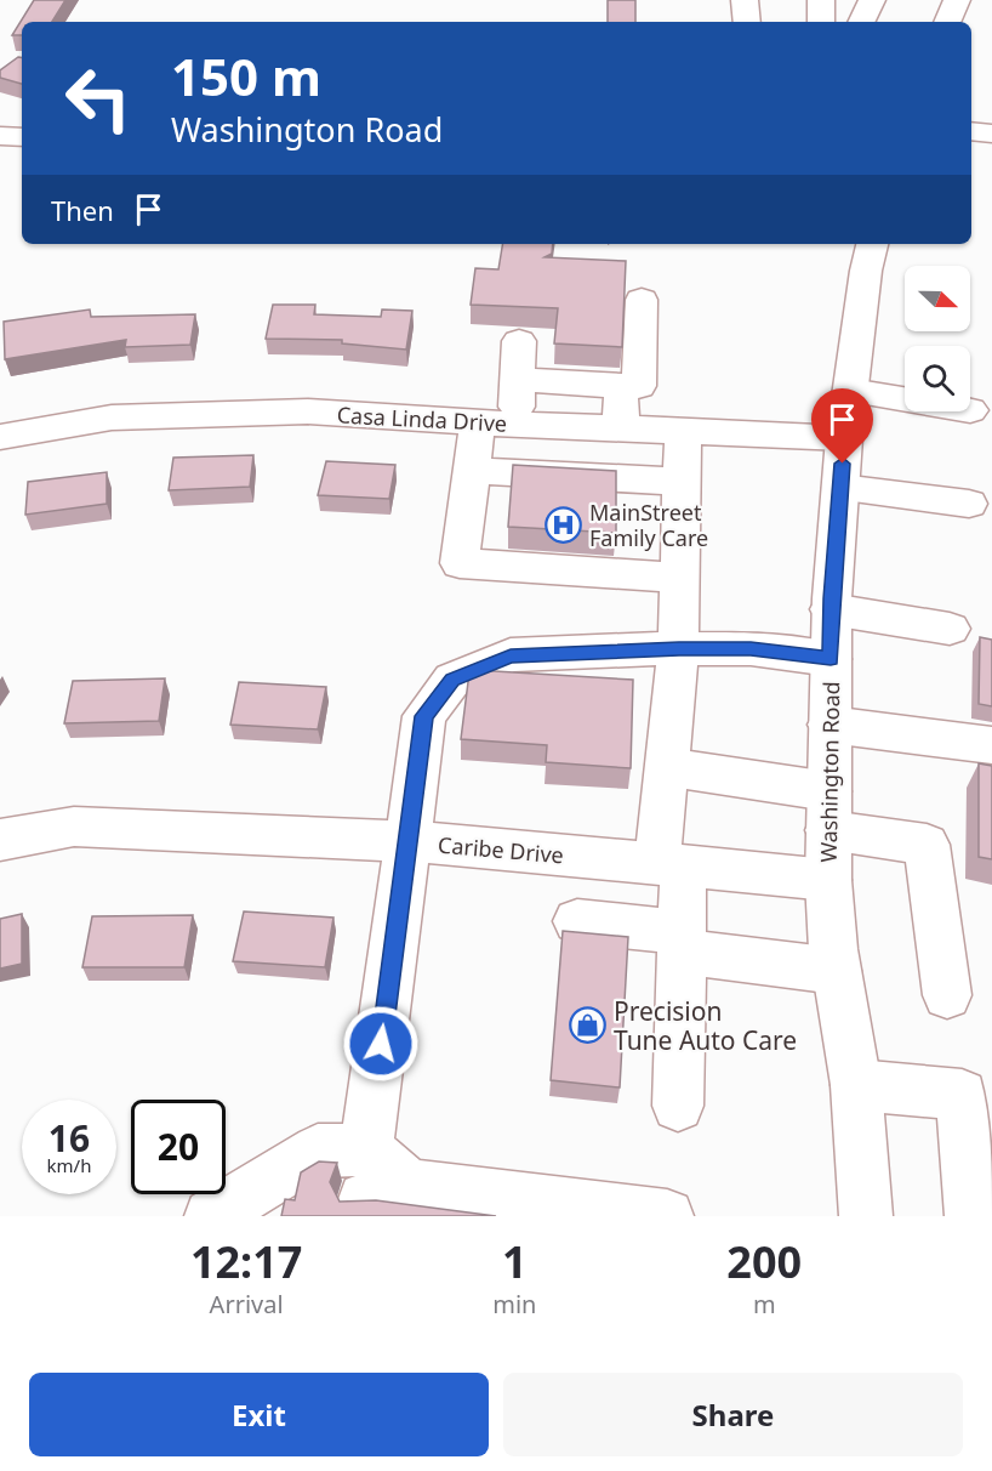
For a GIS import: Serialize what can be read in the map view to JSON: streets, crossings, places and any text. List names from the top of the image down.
{
  "streets": {
    "street": ["Casa Linda Drive", "Washington Road", "Caribe Drive"]
  },
  "crossings": [
    ["Casa Linda Drive", "Washington Road"],
    ["Washington Road", "Caribe Drive"]
  ],
  "places": {
    "hospital": ["MainStreet Family Care"],
    "shop": ["Precision Tune Auto Care"]
  },
  "north": "right",
  "page": {
    "turn": ["150 m", "Washington Road"],
    "then": "Then",
    "speed": "16 km/h",
    "limit": "20",
    "eta": [
      "12:17",
      "Arrival",
      "1",
      "min",
      "200",
      "m"
    ],
    "buttons": ["Exit", "Share"]
  }
}
